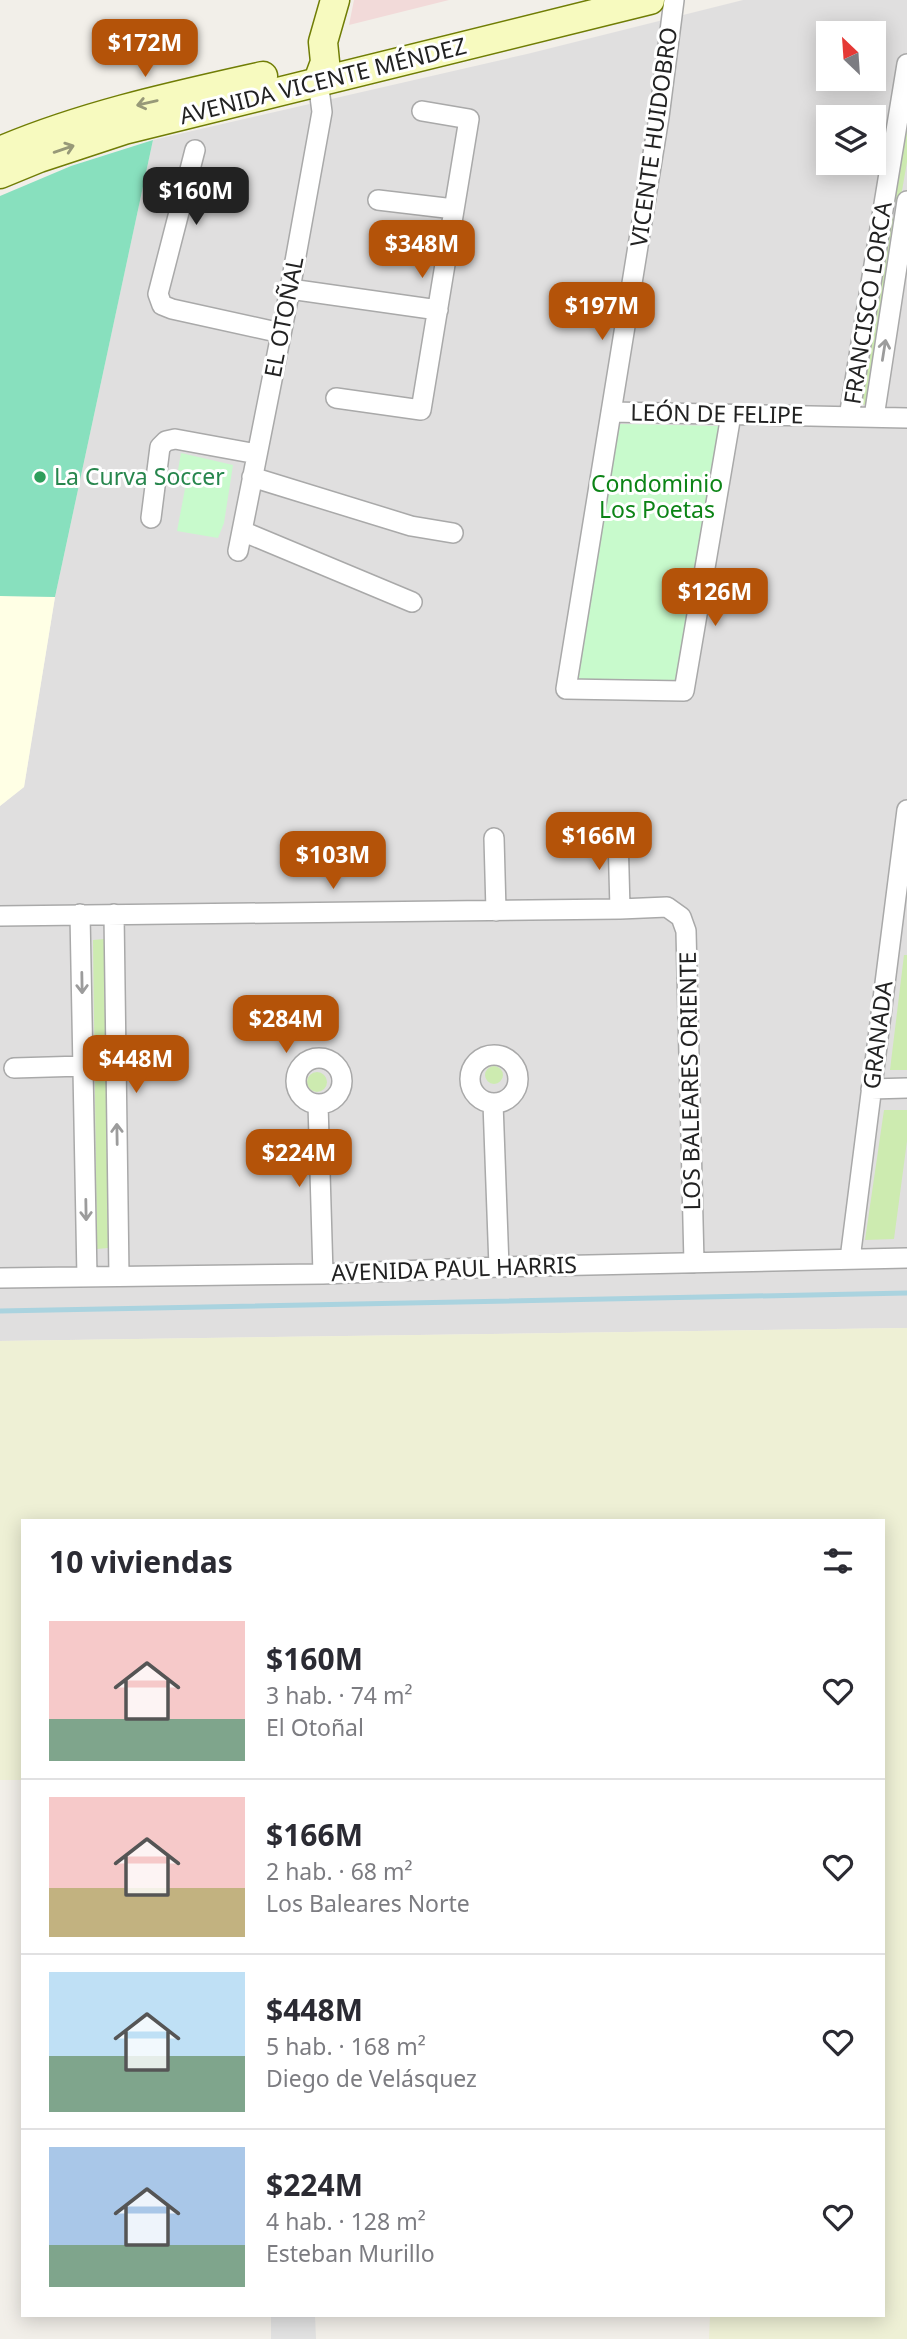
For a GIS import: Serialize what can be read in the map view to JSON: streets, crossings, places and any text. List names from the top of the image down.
{
  "streets": {
    "main road": ["AVENIDA VICENTE MÉNDEZ"],
    "street": [
      "VICENTE HUIDOBRO",
      "FRANCISCO LORCA",
      "EL OTOÑAL",
      "LEÓN DE FELIPE",
      "GRANADA",
      "LOS BALEARES ORIENTE",
      "AVENIDA PAUL HARRIS"
    ]
  },
  "crossings": [
    ["AVENIDA VICENTE MÉNDEZ", "EL OTOÑAL"],
    ["VICENTE HUIDOBRO", "LEÓN DE FELIPE"],
    ["FRANCISCO LORCA", "LEÓN DE FELIPE"],
    ["GRANADA", "AVENIDA PAUL HARRIS"],
    ["LOS BALEARES ORIENTE", "AVENIDA PAUL HARRIS"]
  ],
  "parks": ["Condominio Los Poetas"],
  "places": ["La Curva Soccer"],
  "north": "top left",
  "page": {
    "price": [
      "$172M",
      "$160M",
      "$348M",
      "$197M",
      "$126M",
      "$166M",
      "$103M",
      "$284M",
      "$448M",
      "$224M"
    ],
    "heading": "10 viviendas",
    "list": [
      {
        "name": "$160M",
        "note": "3 hab. · 74 m² · El Otoñal"
      },
      {
        "name": "$166M",
        "note": "2 hab. · 68 m² · Los Baleares Norte"
      },
      {
        "name": "$448M",
        "note": "5 hab. · 168 m² · Diego de Velásquez"
      },
      {
        "name": "$224M",
        "note": "4 hab. · 128 m² · Esteban Murillo"
      }
    ]
  }
}
